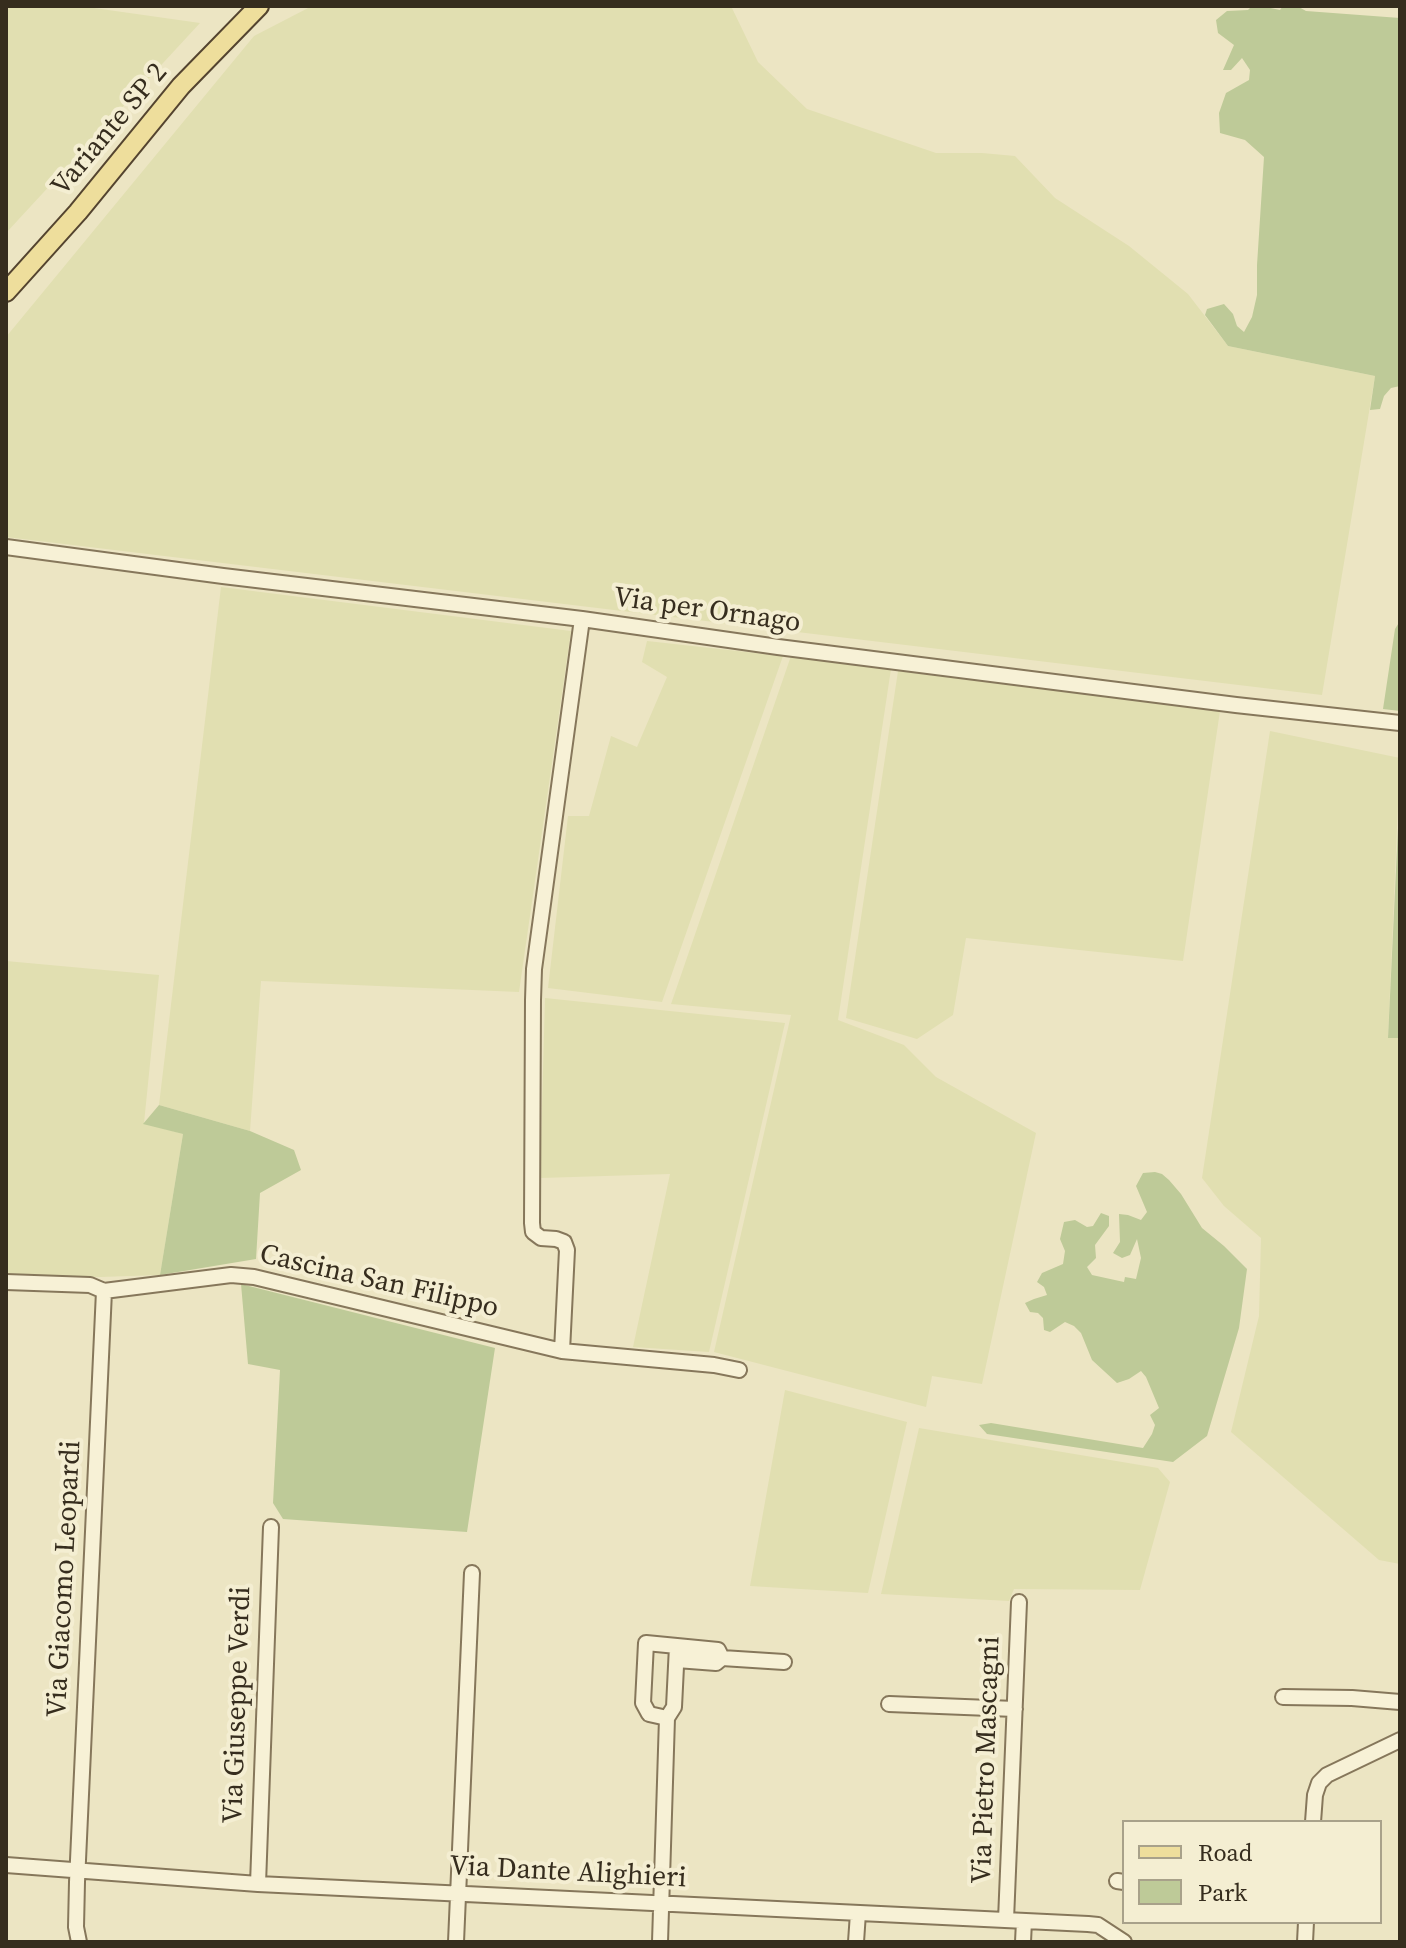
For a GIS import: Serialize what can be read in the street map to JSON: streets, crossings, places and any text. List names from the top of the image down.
{
  "streets": {
    "main road": ["Variante SP 2"],
    "street": [
      "Via per Ornago",
      "Cascina San Filippo",
      "Via Giacomo Leopardi",
      "Via Giuseppe Verdi",
      "Via Pietro Mascagni",
      "Via Dante Alighieri"
    ]
  },
  "crossings": [
    ["Cascina San Filippo", "Via Giacomo Leopardi"],
    ["Via Giacomo Leopardi", "Via Dante Alighieri"],
    ["Via Giuseppe Verdi", "Via Dante Alighieri"],
    ["Via Pietro Mascagni", "Via Dante Alighieri"]
  ],
  "legend": ["Road", "Park"]
}
